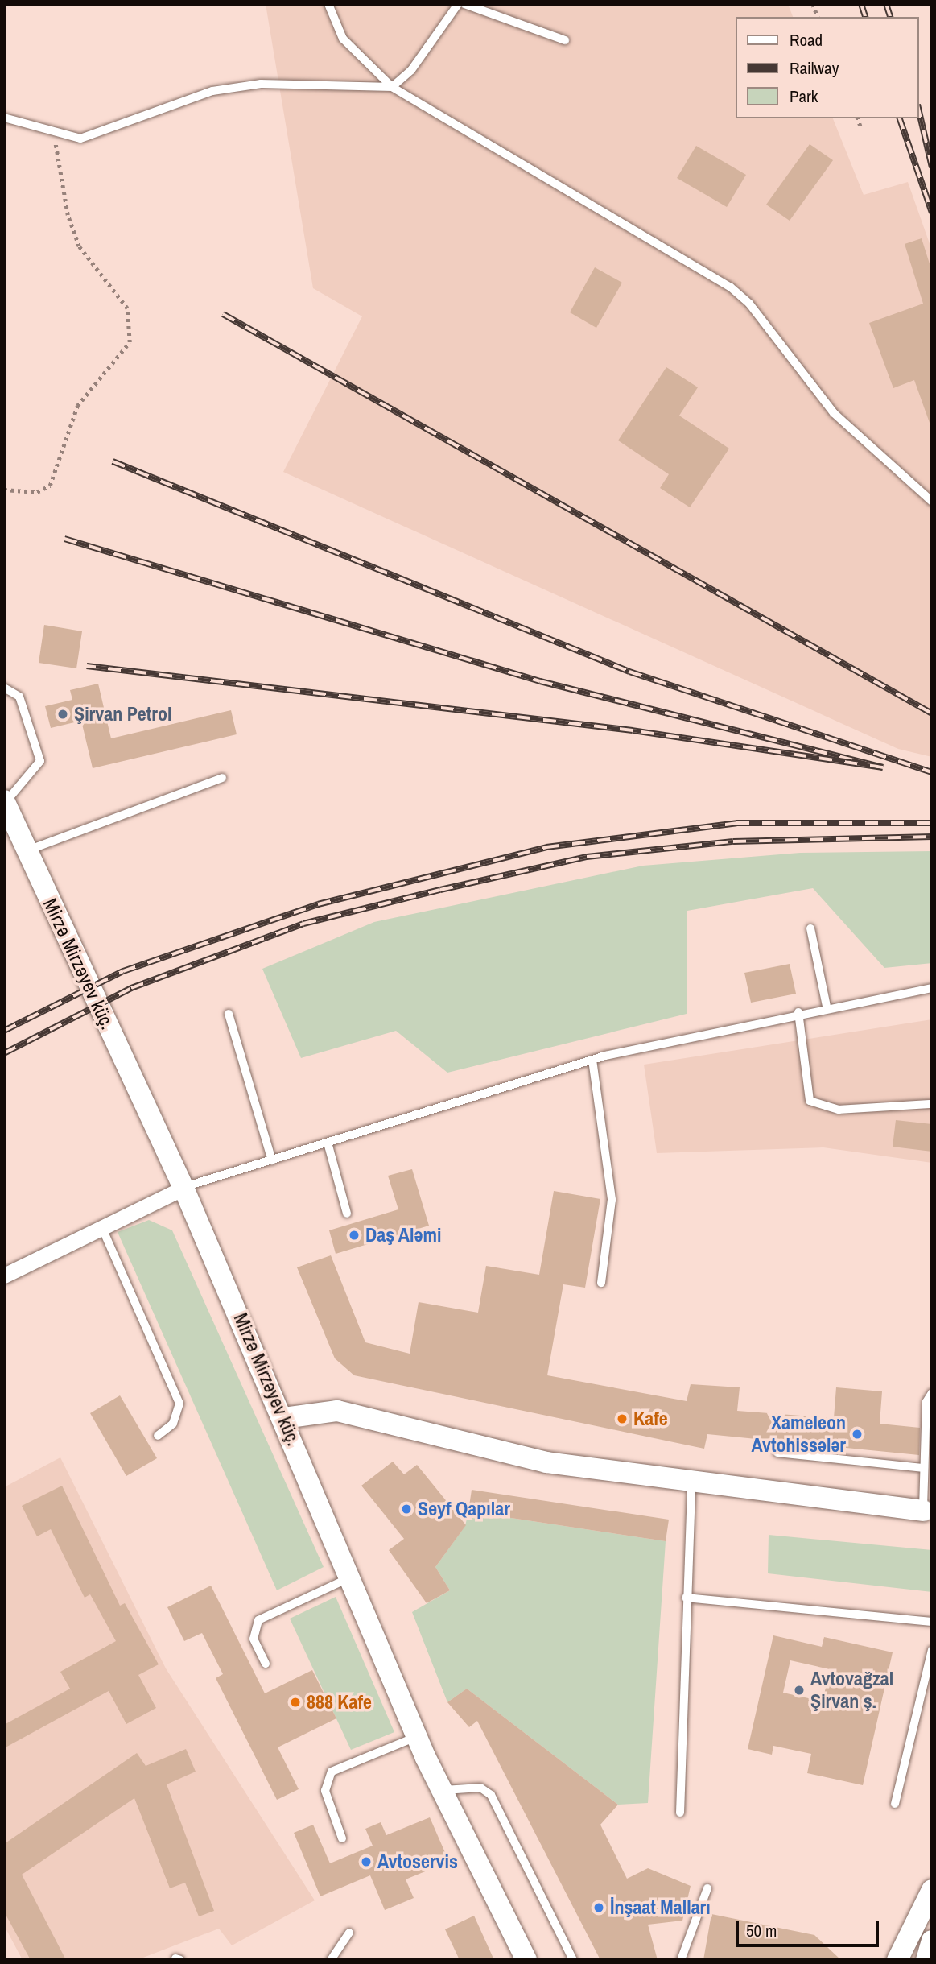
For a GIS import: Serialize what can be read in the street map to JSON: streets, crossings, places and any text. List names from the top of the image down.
{
  "streets": {
    "main road": ["Mirzə Mirzəyev küç."]
  },
  "places": [
    "Şirvan Petrol",
    "Daş Aləmi",
    "Kafe",
    "Xameleon Avtohissələr",
    "Seyf Qapılar",
    "Avtovağzal Şirvan ş.",
    "888 Kafe",
    "Avtoservis",
    "İnşaat Malları"
  ],
  "legend": ["Road", "Railway", "Park"],
  "scale_bar": "50 m"
}
